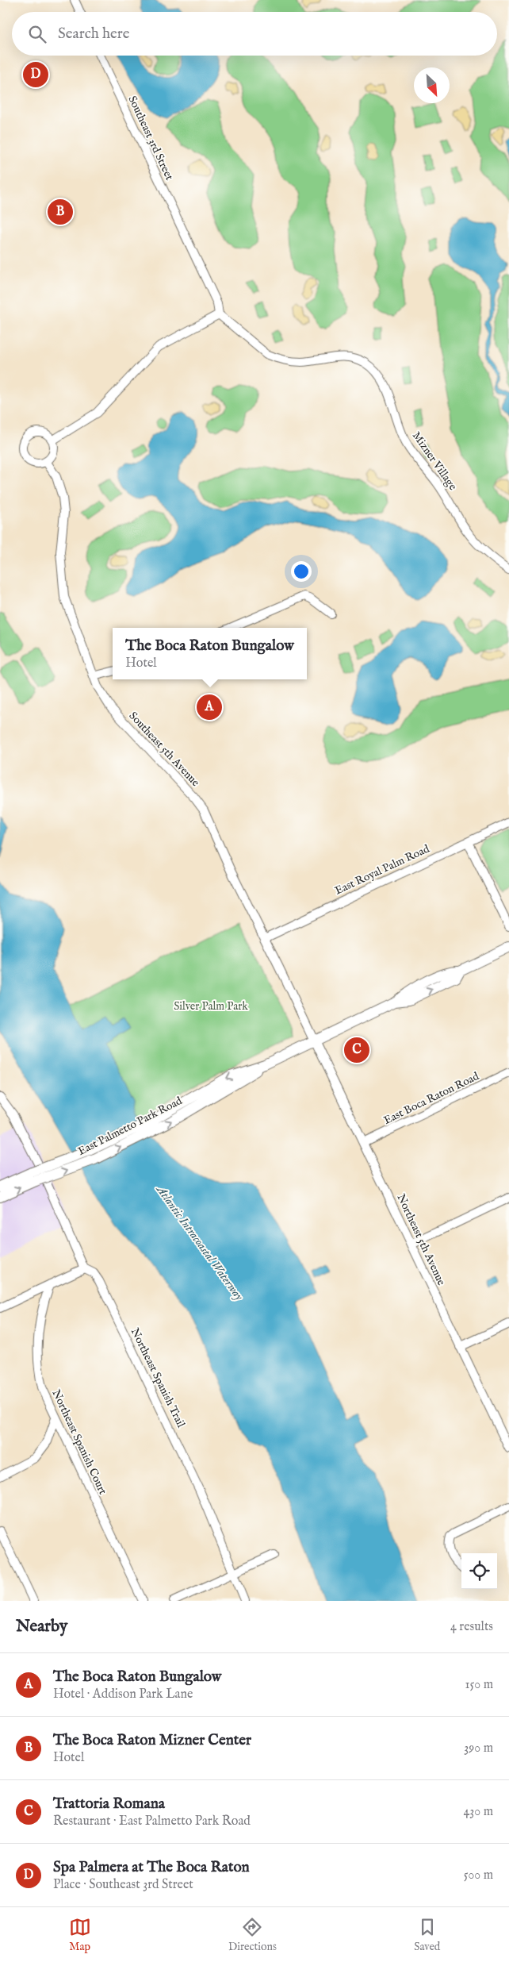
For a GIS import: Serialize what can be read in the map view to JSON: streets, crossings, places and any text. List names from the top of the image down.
{
  "streets": {
    "main road": ["East Palmetto Park Road"],
    "street": [
      "Southeast 3rd Street",
      "Mizner Village",
      "Southeast 5th Avenue",
      "East Royal Palm Road",
      "East Boca Raton Road",
      "Northeast 5th Avenue",
      "Northeast Spanish Trail",
      "Northeast Spanish Court"
    ]
  },
  "crossings": [
    ["Southeast 3rd Street", "Mizner Village"],
    ["Southeast 5th Avenue", "East Royal Palm Road"],
    ["Southeast 5th Avenue", "East Palmetto Park Road"],
    ["Southeast 5th Avenue", "Northeast 5th Avenue"],
    ["East Boca Raton Road", "Northeast 5th Avenue"],
    ["East Palmetto Park Road", "Northeast 5th Avenue"]
  ],
  "water": ["Atlantic Intracoastal Waterway"],
  "parks": ["Silver Palm Park"],
  "north": "bottom right",
  "page": {
    "search": "Search here",
    "pins": [
      "D",
      "B",
      "A",
      "C"
    ],
    "popup": ["The Boca Raton Bungalow", "Hotel"],
    "heading": ["Nearby", "4 results"],
    "list": [
      {
        "mark": "A",
        "name": "The Boca Raton Bungalow",
        "note": "Hotel · Addison Park Lane",
        "value": "150 m"
      },
      {
        "mark": "B",
        "name": "The Boca Raton Mizner Center",
        "note": "Hotel",
        "value": "390 m"
      },
      {
        "mark": "C",
        "name": "Trattoria Romana",
        "note": "Restaurant · East Palmetto Park Road",
        "value": "430 m"
      },
      {
        "mark": "D",
        "name": "Spa Palmera at The Boca Raton",
        "note": "Place · Southeast 3rd Street",
        "value": "500 m"
      }
    ],
    "nav": ["Map", "Directions", "Saved"]
  }
}
